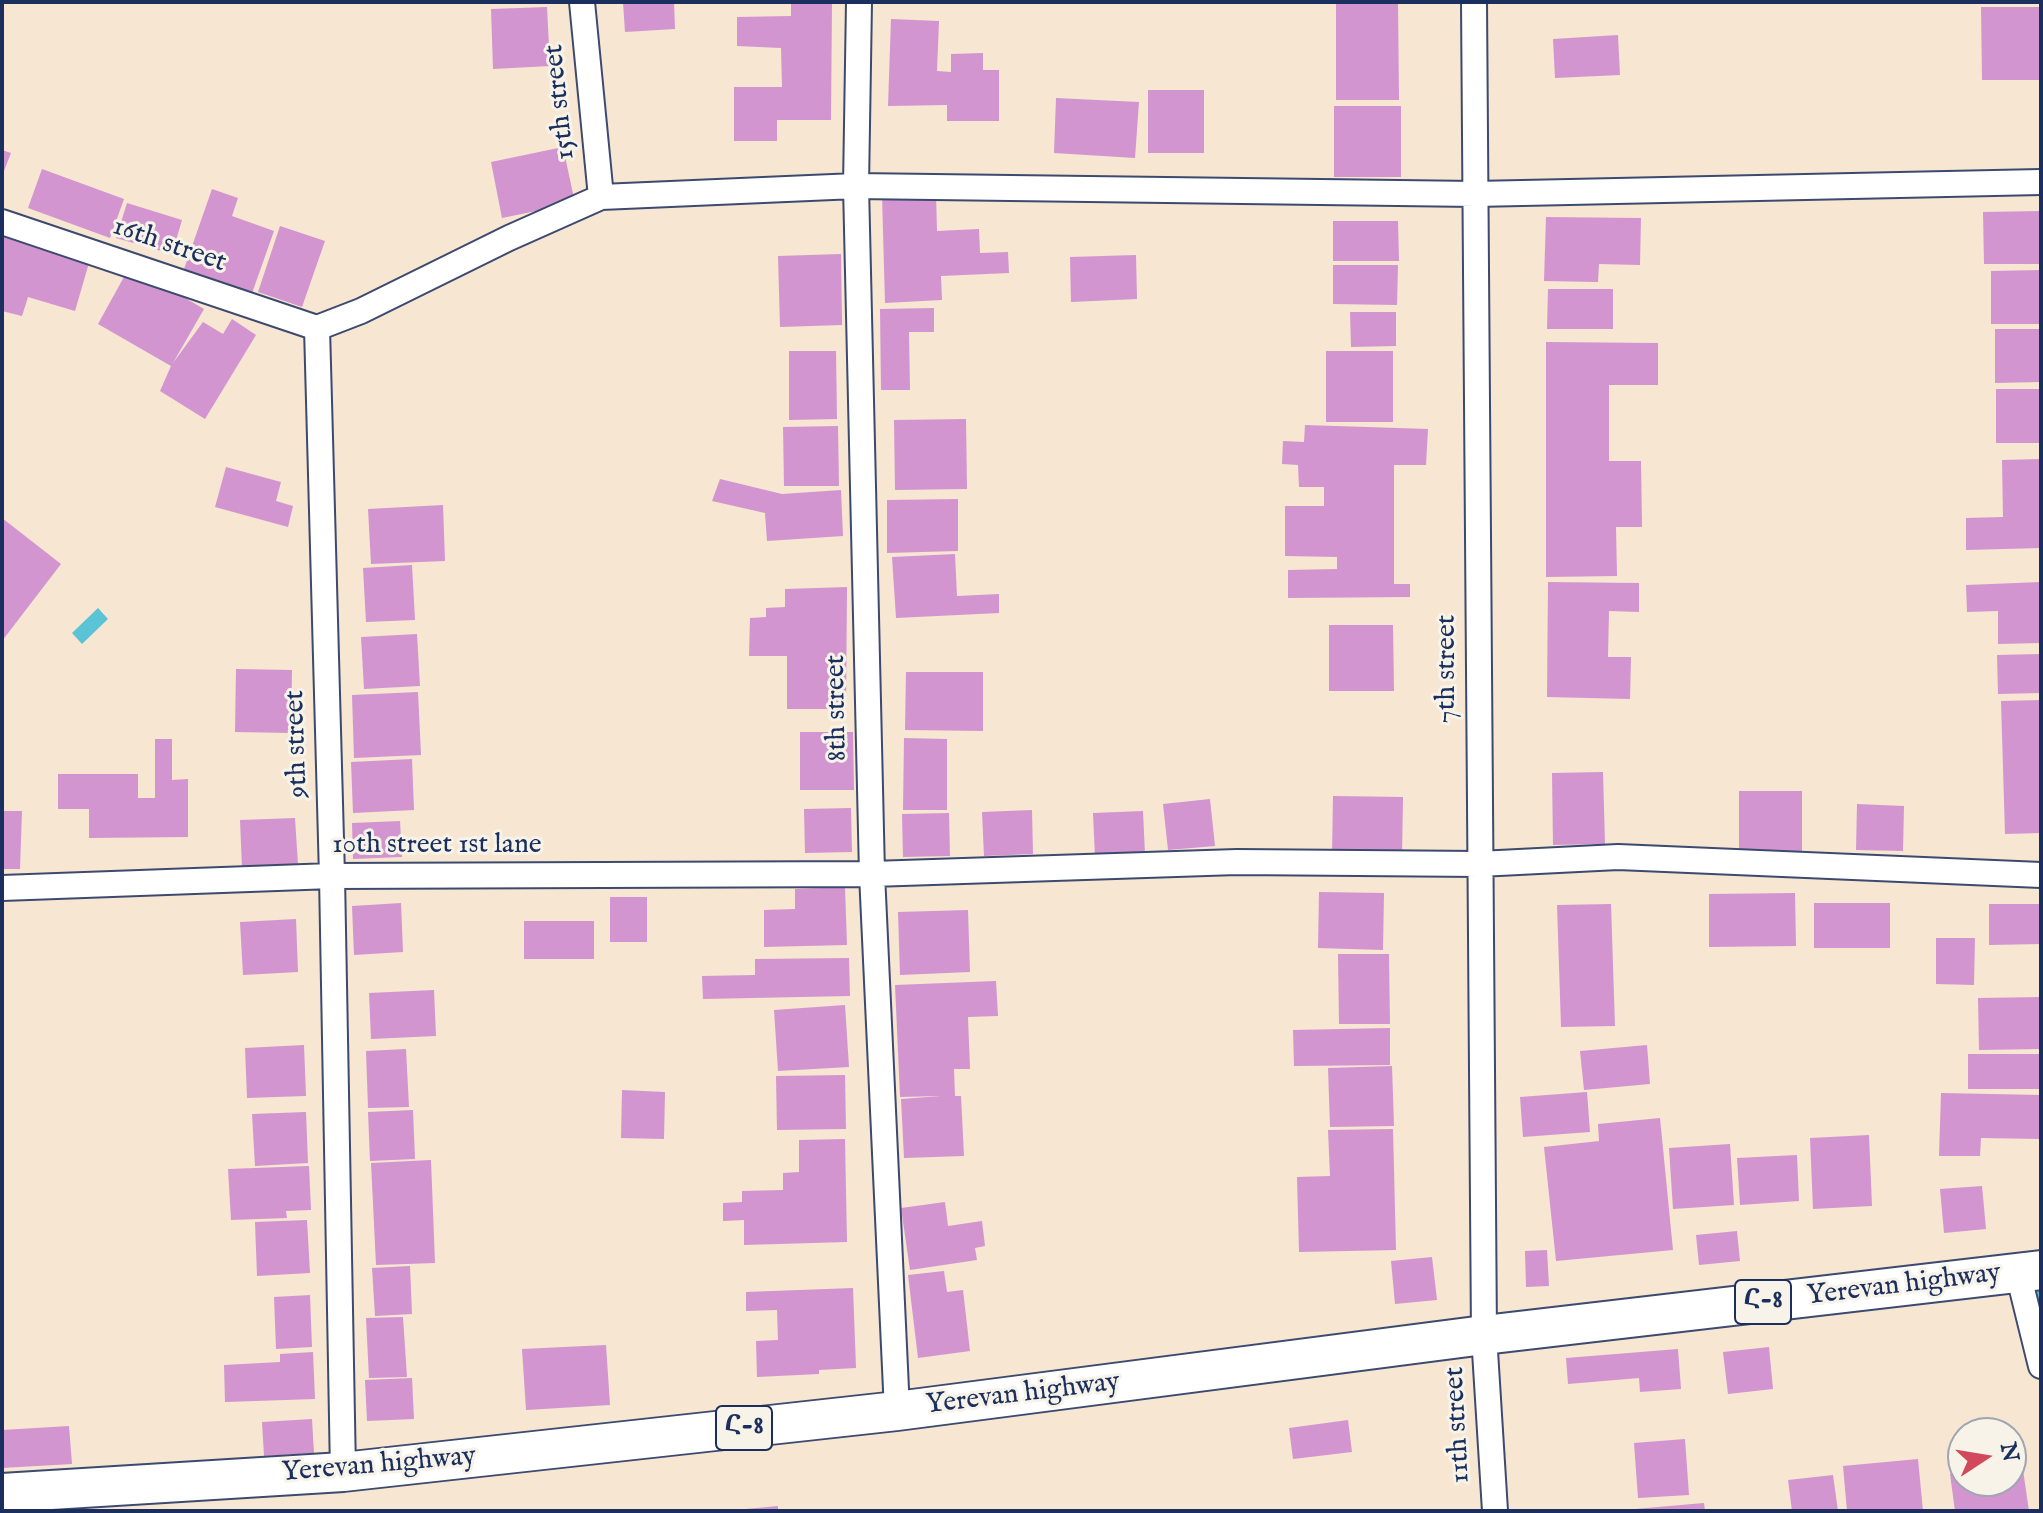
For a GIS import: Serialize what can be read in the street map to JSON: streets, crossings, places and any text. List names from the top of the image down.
{
  "streets": {
    "main road": ["Yerevan highway", "Հ-8"],
    "street": [
      "15th street",
      "16th street",
      "7th street",
      "8th street",
      "9th street",
      "10th street 1st lane",
      "11th street"
    ]
  },
  "crossings": [
    ["16th street", "9th street"],
    ["7th street", "10th street 1st lane"],
    ["7th street", "Yerevan highway"],
    ["7th street", "11th street"],
    ["8th street", "10th street 1st lane"],
    ["8th street", "Yerevan highway"],
    ["9th street", "10th street 1st lane"],
    ["9th street", "Yerevan highway"],
    ["Yerevan highway", "11th street"]
  ],
  "north": "right"
}
